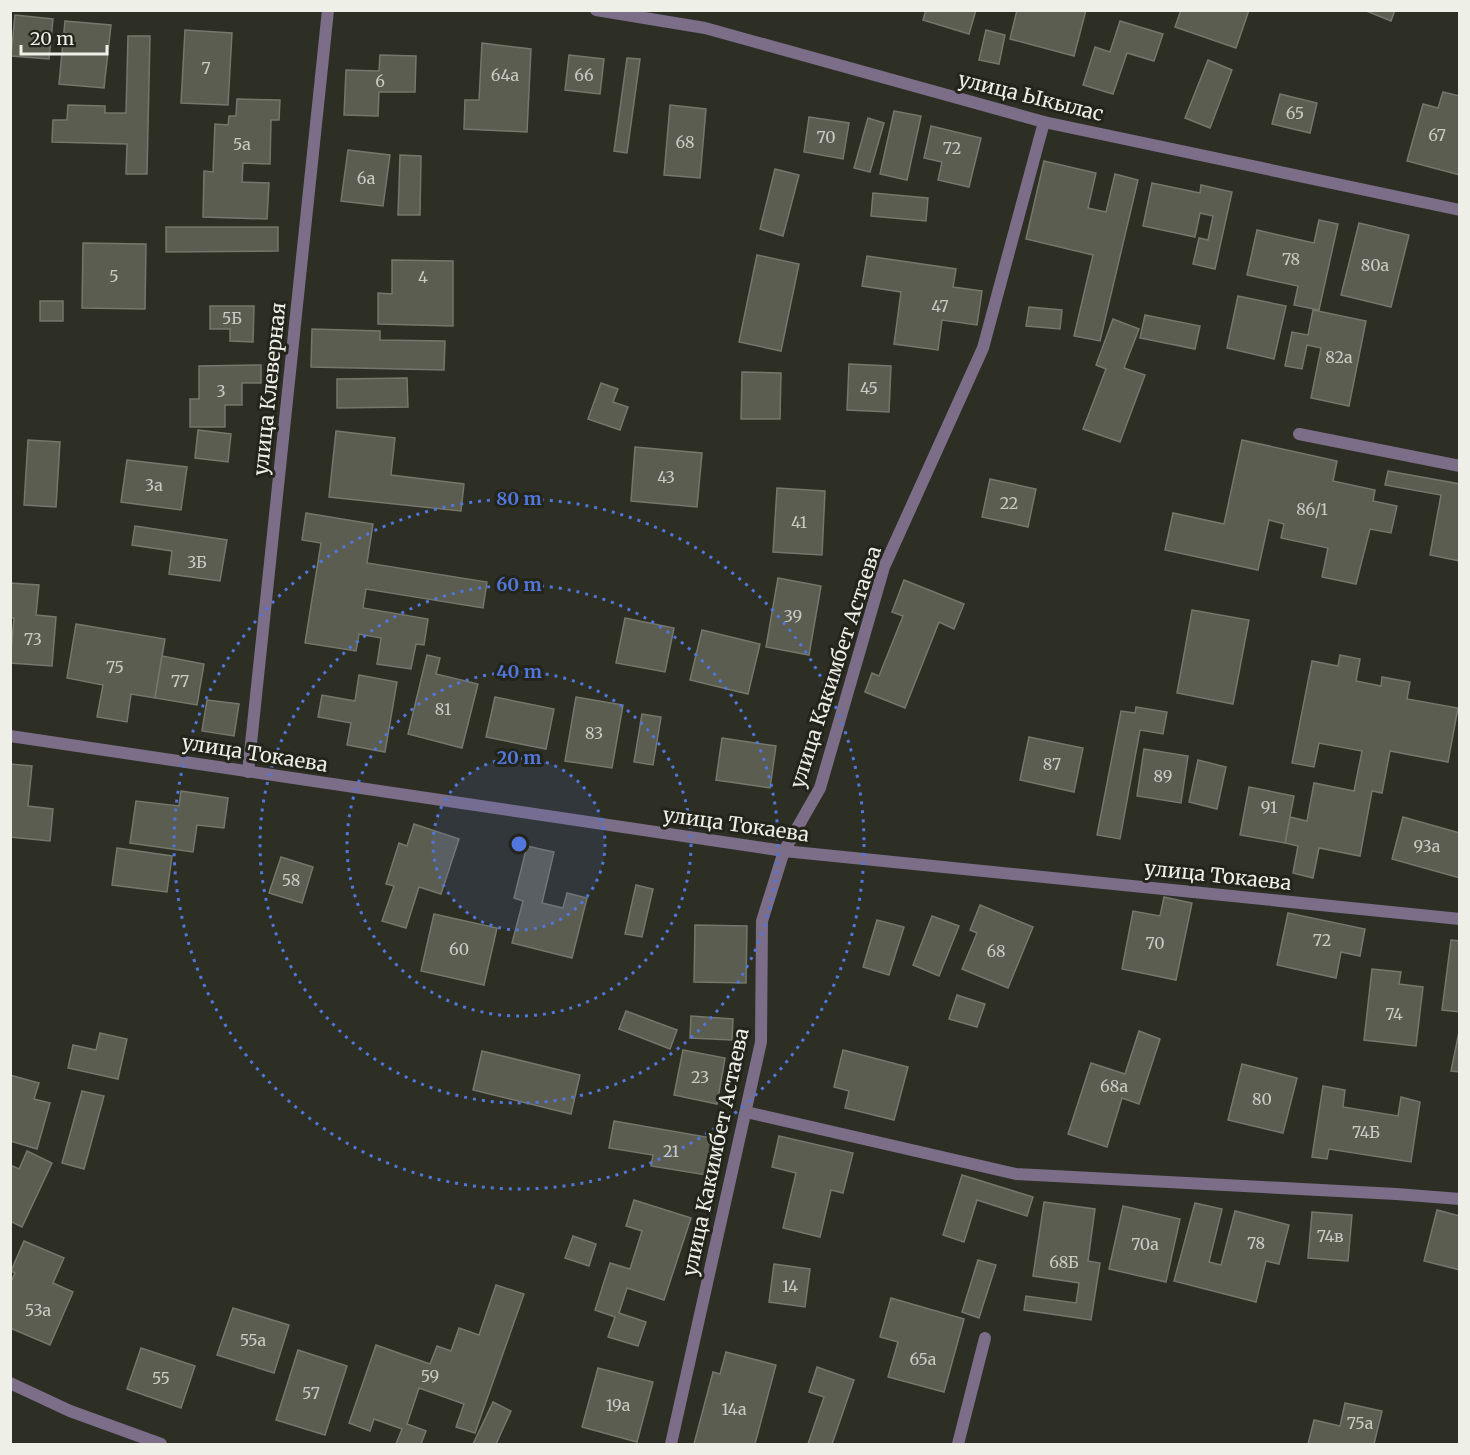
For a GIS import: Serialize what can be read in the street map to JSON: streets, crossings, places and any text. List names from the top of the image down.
{
  "streets": {
    "street": [
      "улица Ыкылас",
      "улица Клеверная",
      "улица Какимбет Астаева",
      "улица Токаева"
    ]
  },
  "crossings": [
    ["улица Ыкылас", "улица Какимбет Астаева"],
    ["улица Клеверная", "улица Токаева"],
    ["улица Какимбет Астаева", "улица Токаева"]
  ],
  "house_numbers": [
    "7",
    "64а",
    "66",
    "6",
    "65",
    "67",
    "70",
    "68",
    "5а",
    "72",
    "6а",
    "78",
    "80а",
    "5",
    "4",
    "47",
    "5Б",
    "82а",
    "45",
    "3",
    "43",
    "3а",
    "22",
    "86/1",
    "41",
    "3Б",
    "39",
    "73",
    "75",
    "77",
    "81",
    "83",
    "87",
    "89",
    "91",
    "93а",
    "58",
    "72",
    "70",
    "60",
    "68",
    "74",
    "23",
    "68а",
    "80",
    "74Б",
    "21",
    "74в",
    "78",
    "70а",
    "68Б",
    "14",
    "53а",
    "55а",
    "65а",
    "59",
    "55",
    "57",
    "19а",
    "14а",
    "75а"
  ],
  "scale_bar": "20 m",
  "rings": [
    "80 m",
    "60 m",
    "40 m",
    "20 m"
  ]
}
